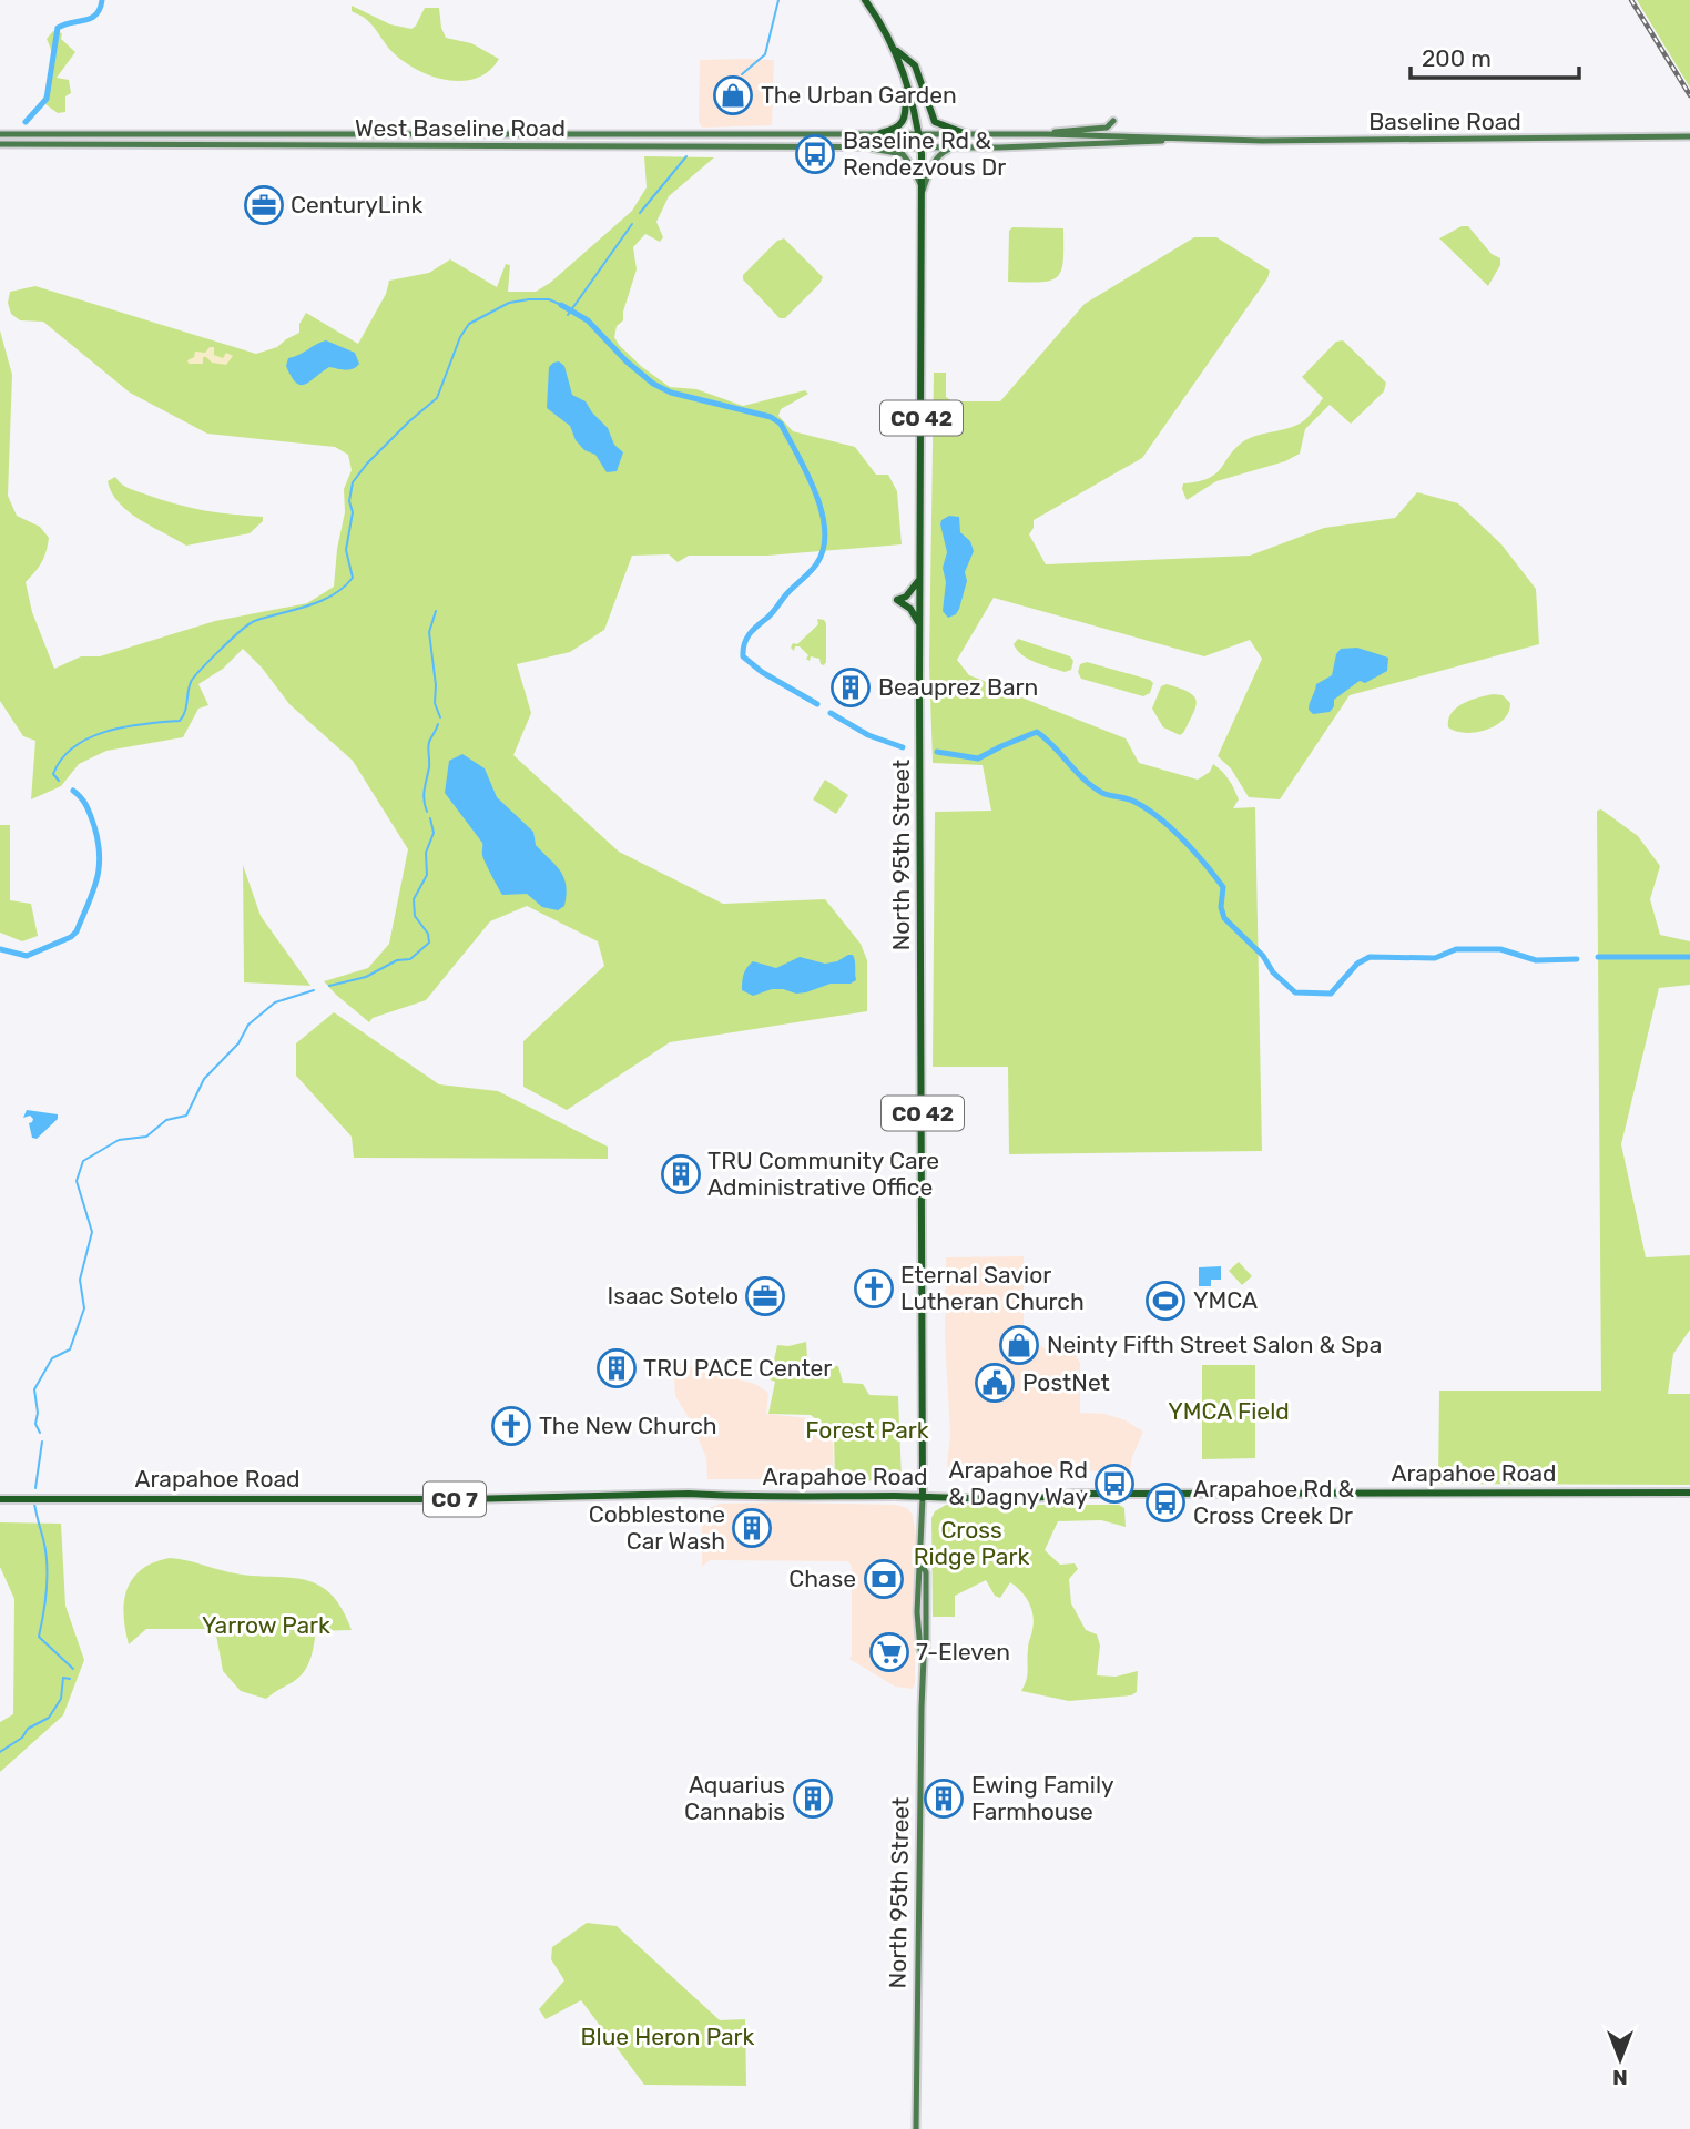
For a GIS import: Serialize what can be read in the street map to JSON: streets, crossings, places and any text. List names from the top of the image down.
{
  "streets": {
    "main road": [
      "Baseline Road",
      "West Baseline Road",
      "CO 42",
      "North 95th Street",
      "Arapahoe Road",
      "CO 7"
    ]
  },
  "crossings": [
    ["Baseline Road", "West Baseline Road"],
    ["Baseline Road", "CO 42"],
    ["Baseline Road", "North 95th Street"],
    ["West Baseline Road", "CO 42"],
    ["West Baseline Road", "North 95th Street"],
    ["CO 42", "North 95th Street"],
    ["North 95th Street", "Arapahoe Road"]
  ],
  "parks": [
    "YMCA Field",
    "Forest Park",
    "Cross Ridge Park",
    "Yarrow Park",
    "Blue Heron Park"
  ],
  "places": {
    "shop": ["The Urban Garden", "Neinty Fifth Street Salon & Spa"],
    "bus stop": ["Baseline Rd & Rendezvous Dr", "Arapahoe Rd & Dagny Way", "Arapahoe Rd & Cross Creek Dr"],
    "office": ["CenturyLink", "Isaac Sotelo"],
    "building": [
      "Beauprez Barn",
      "TRU Community Care Administrative Office",
      "TRU PACE Center",
      "Cobblestone Car Wash",
      "Aquarius Cannabis",
      "Ewing Family Farmhouse"
    ],
    "church": ["Eternal Savior Lutheran Church", "The New Church"],
    "sports": ["YMCA"],
    "public building": ["PostNet"],
    "bank": ["Chase"],
    "supermarket": ["7-Eleven"]
  },
  "scale_bar": "200 m",
  "north": "bottom"
}
